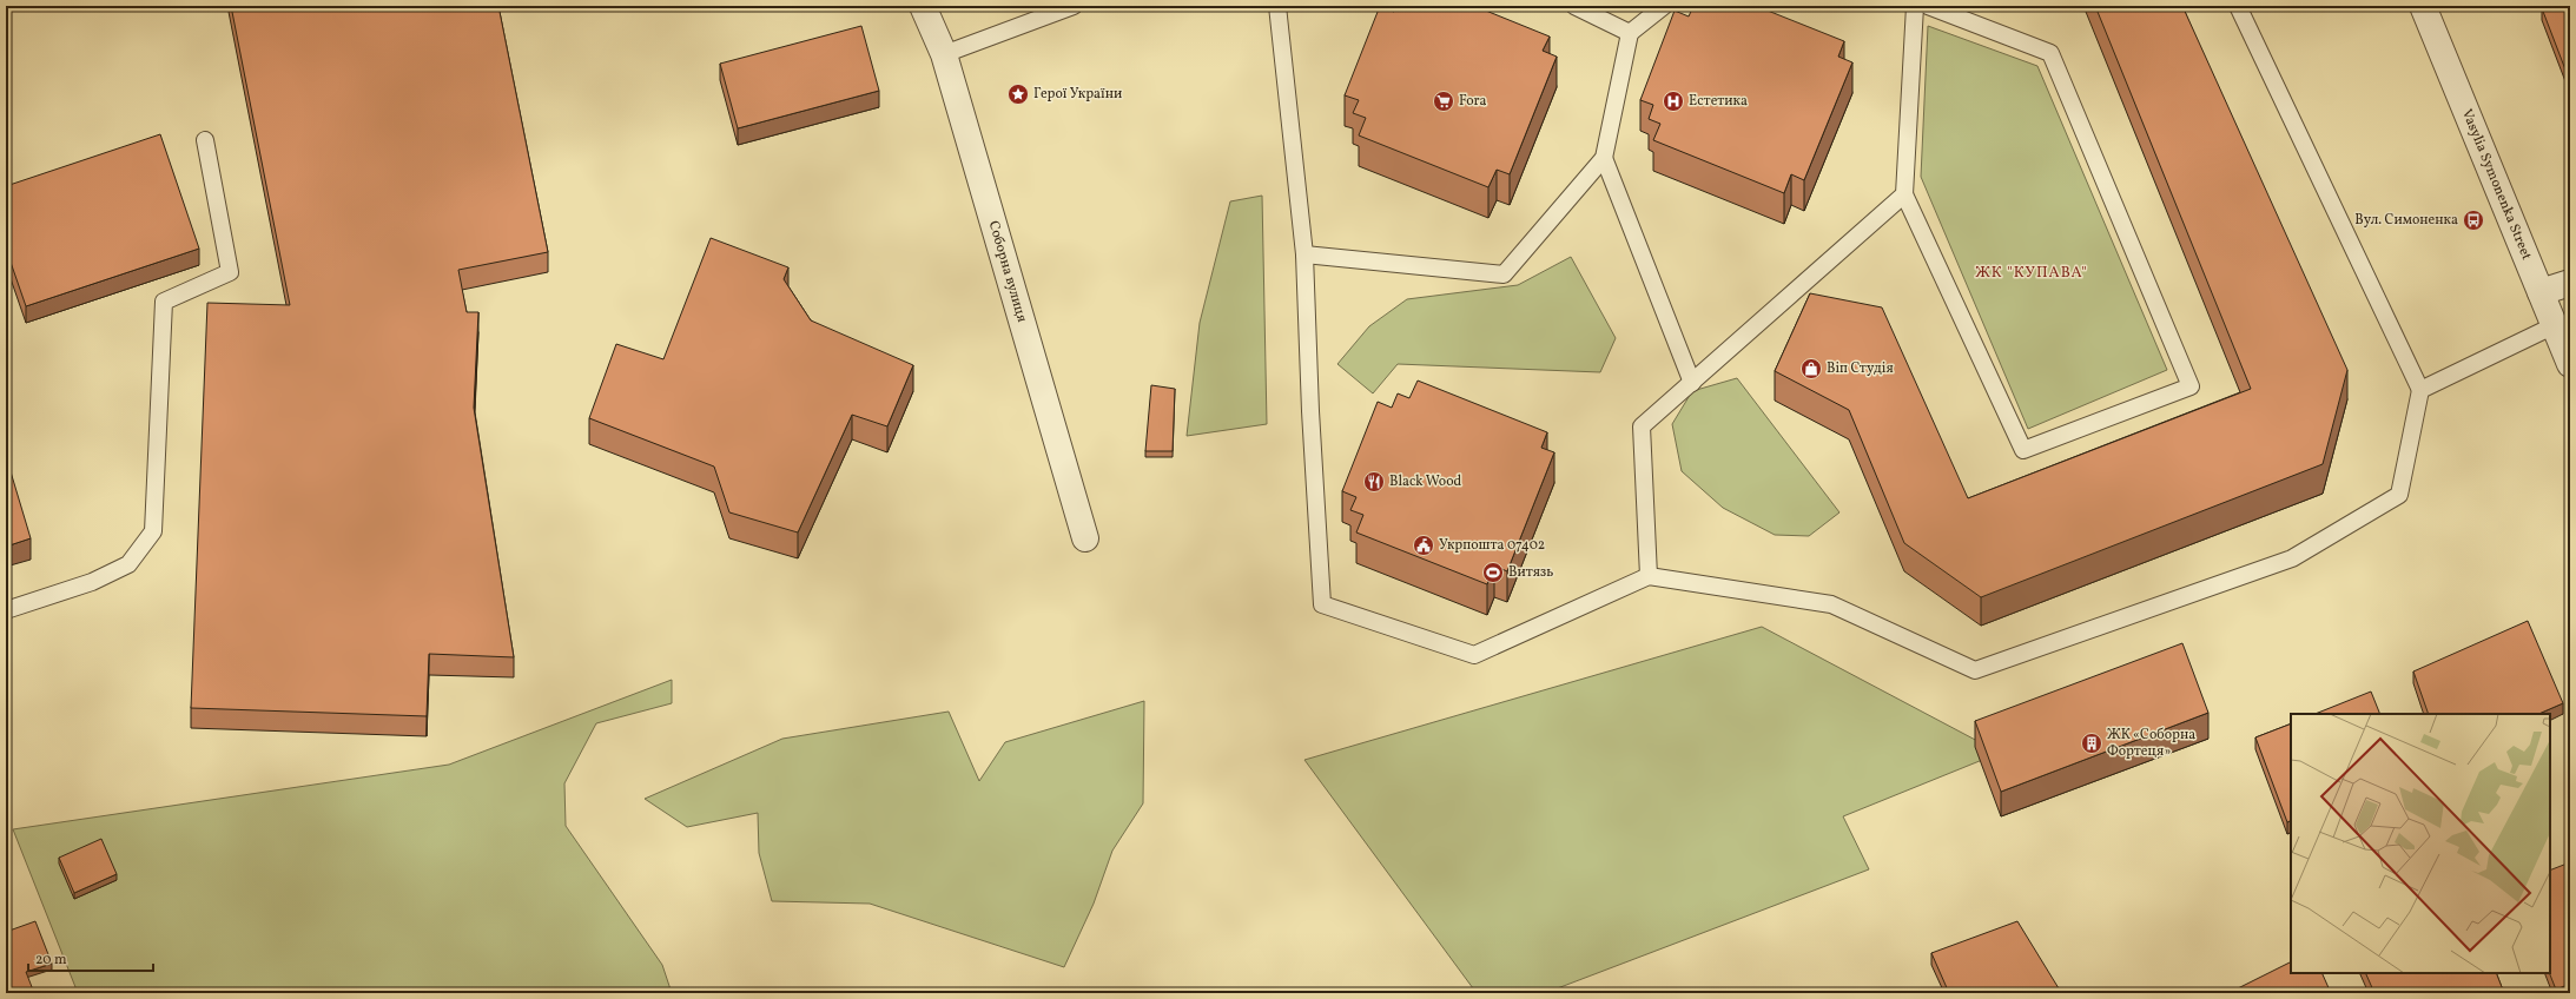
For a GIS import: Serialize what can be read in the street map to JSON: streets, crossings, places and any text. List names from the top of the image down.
{
  "streets": {
    "street": ["Vasylia Symonenka Street", "Соборна вулиця"]
  },
  "districts": ["ЖК \"КУПАВА\""],
  "places": {
    "place": ["Герої України"],
    "supermarket": ["Fora"],
    "hospital": ["Естетика"],
    "bus stop": ["Вул. Симоненка"],
    "shop": ["Віп Студія"],
    "restaurant": ["Black Wood"],
    "public building": ["Укрпошта 07402"],
    "sports": ["Витязь"],
    "building": ["ЖК «Соборна Фортеця»"]
  },
  "scale_bar": "20 m"
}
